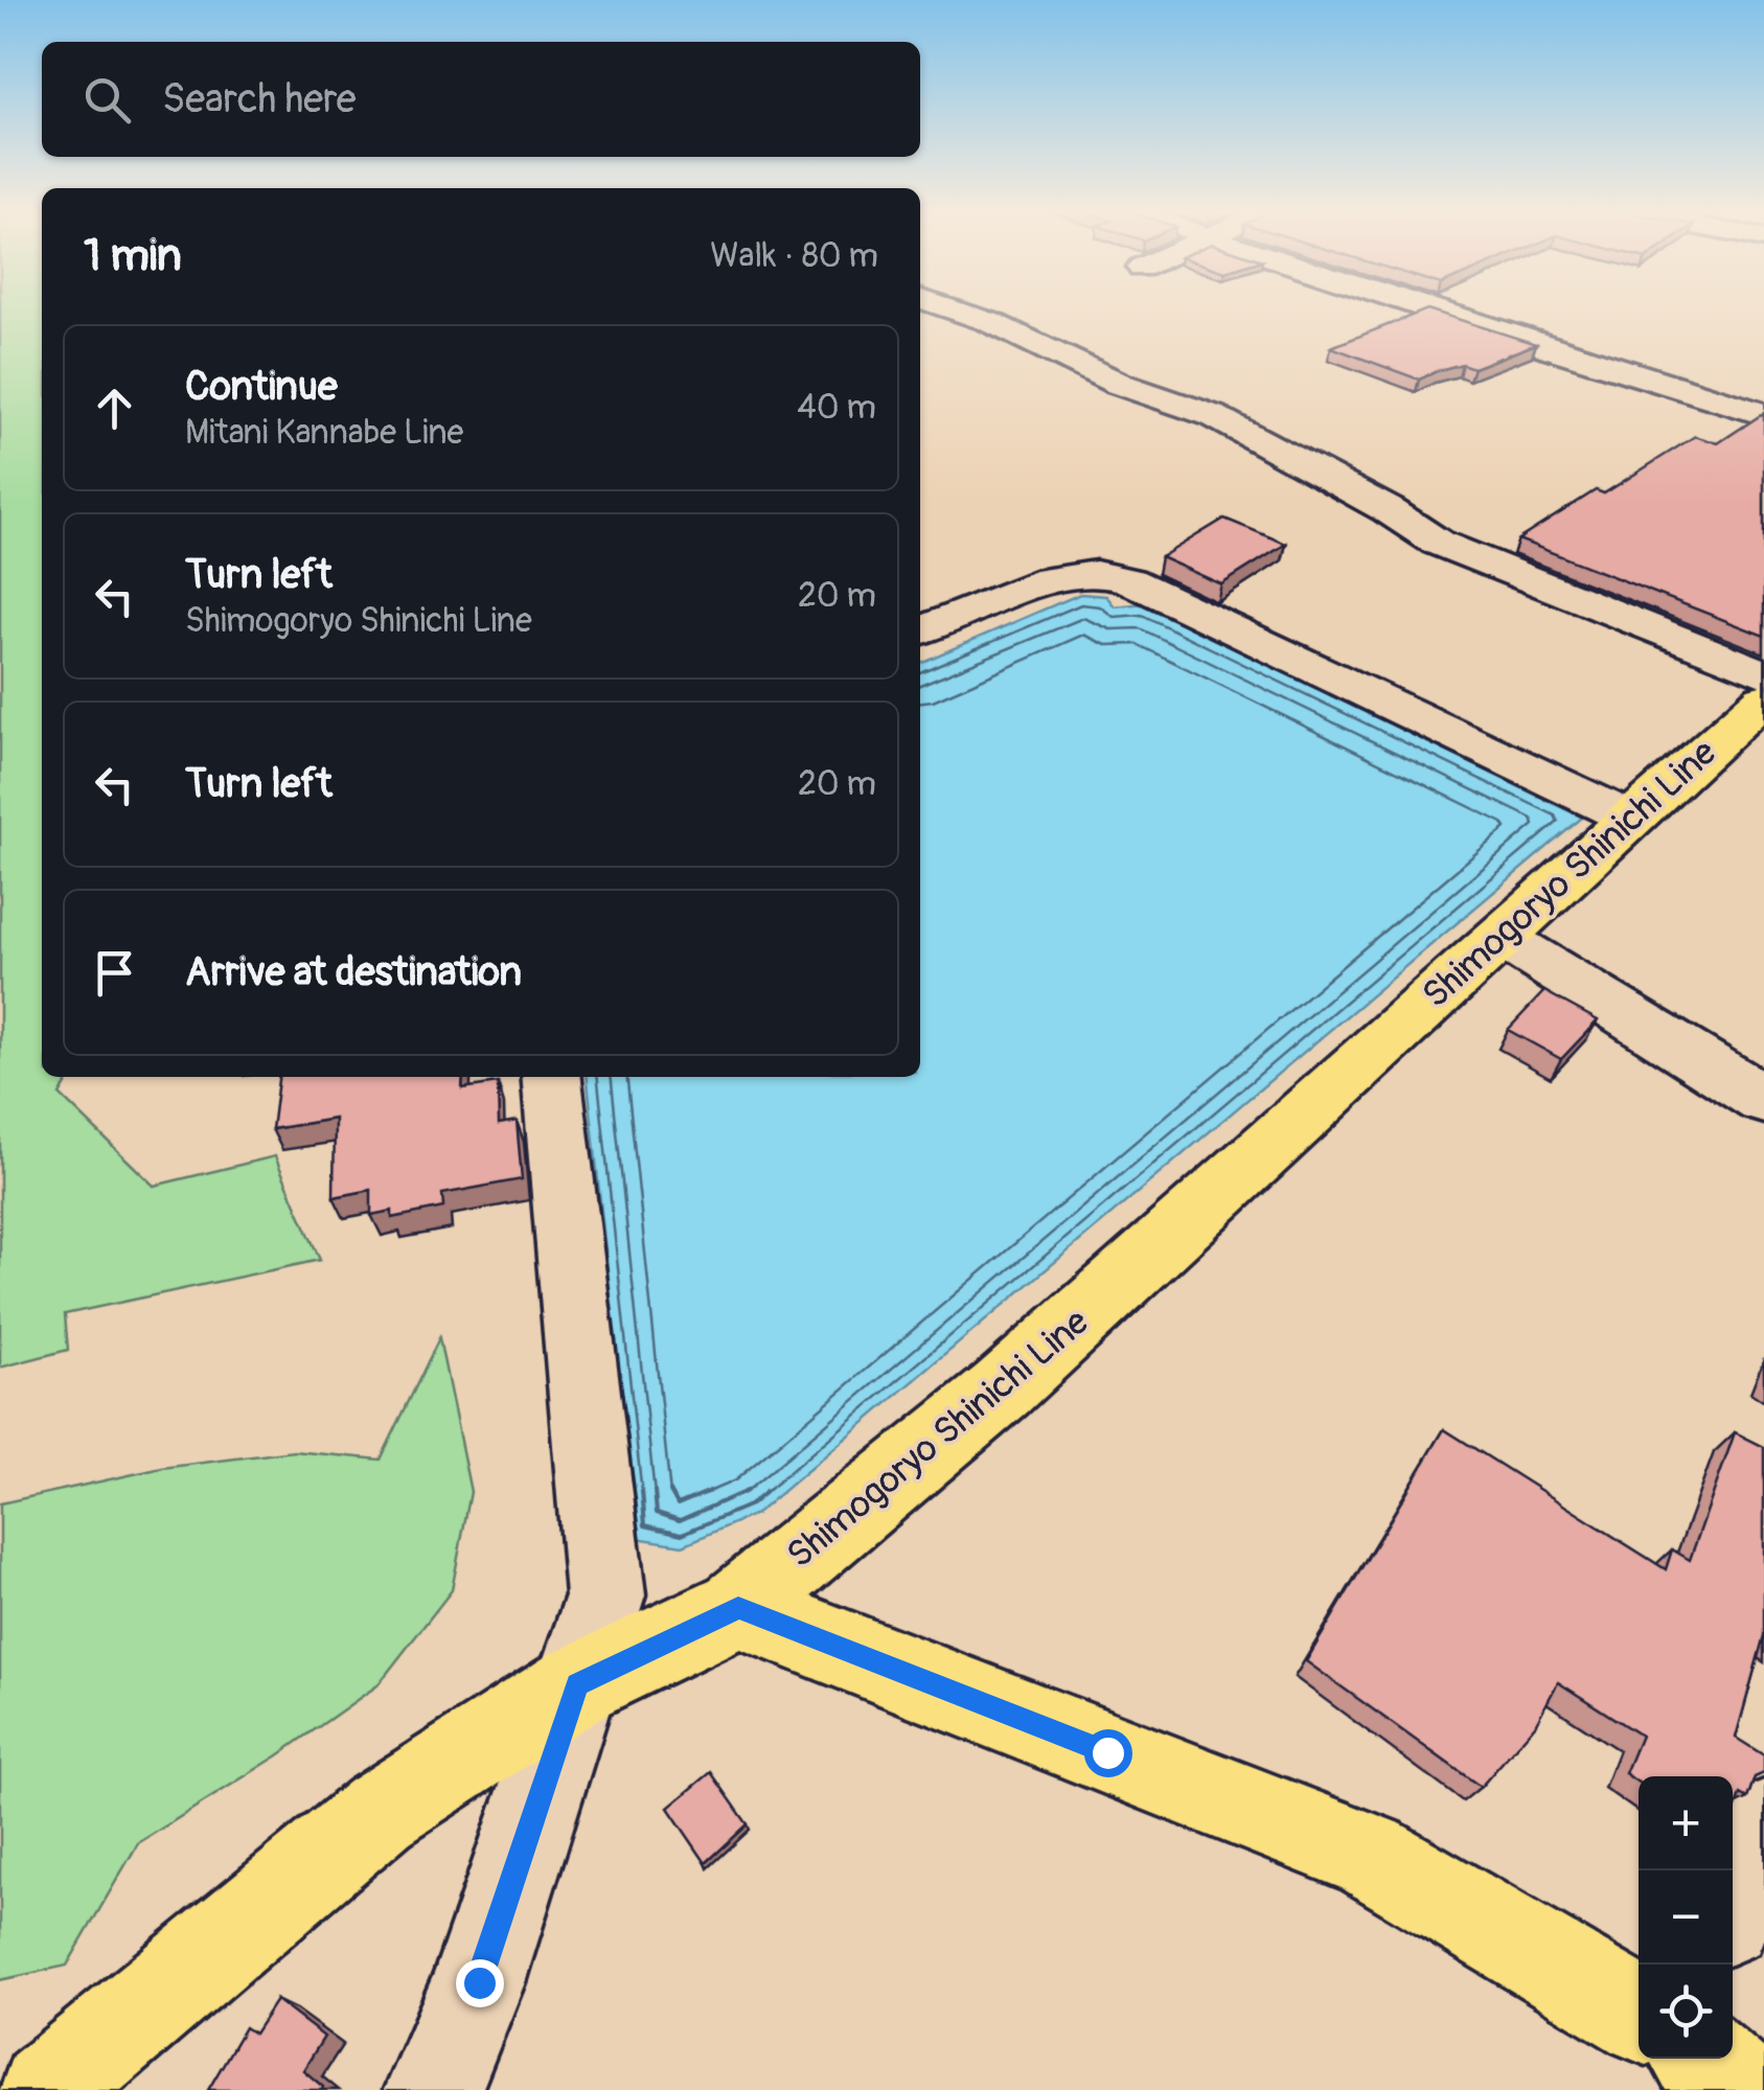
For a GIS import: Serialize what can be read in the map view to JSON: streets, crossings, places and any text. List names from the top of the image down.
{
  "streets": {
    "main road": ["Shimogoryo Shinichi Line"]
  },
  "page": {
    "search": "Search here",
    "heading": ["1 min", "Walk · 80 m"],
    "list": [
      ["Continue", "Mitani Kannabe Line", "40 m"],
      ["Turn left", "Shimogoryo Shinichi Line", "20 m"],
      ["Turn left", "20 m"],
      "Arrive at destination"
    ],
    "map_buttons": ["+", "−"]
  }
}
